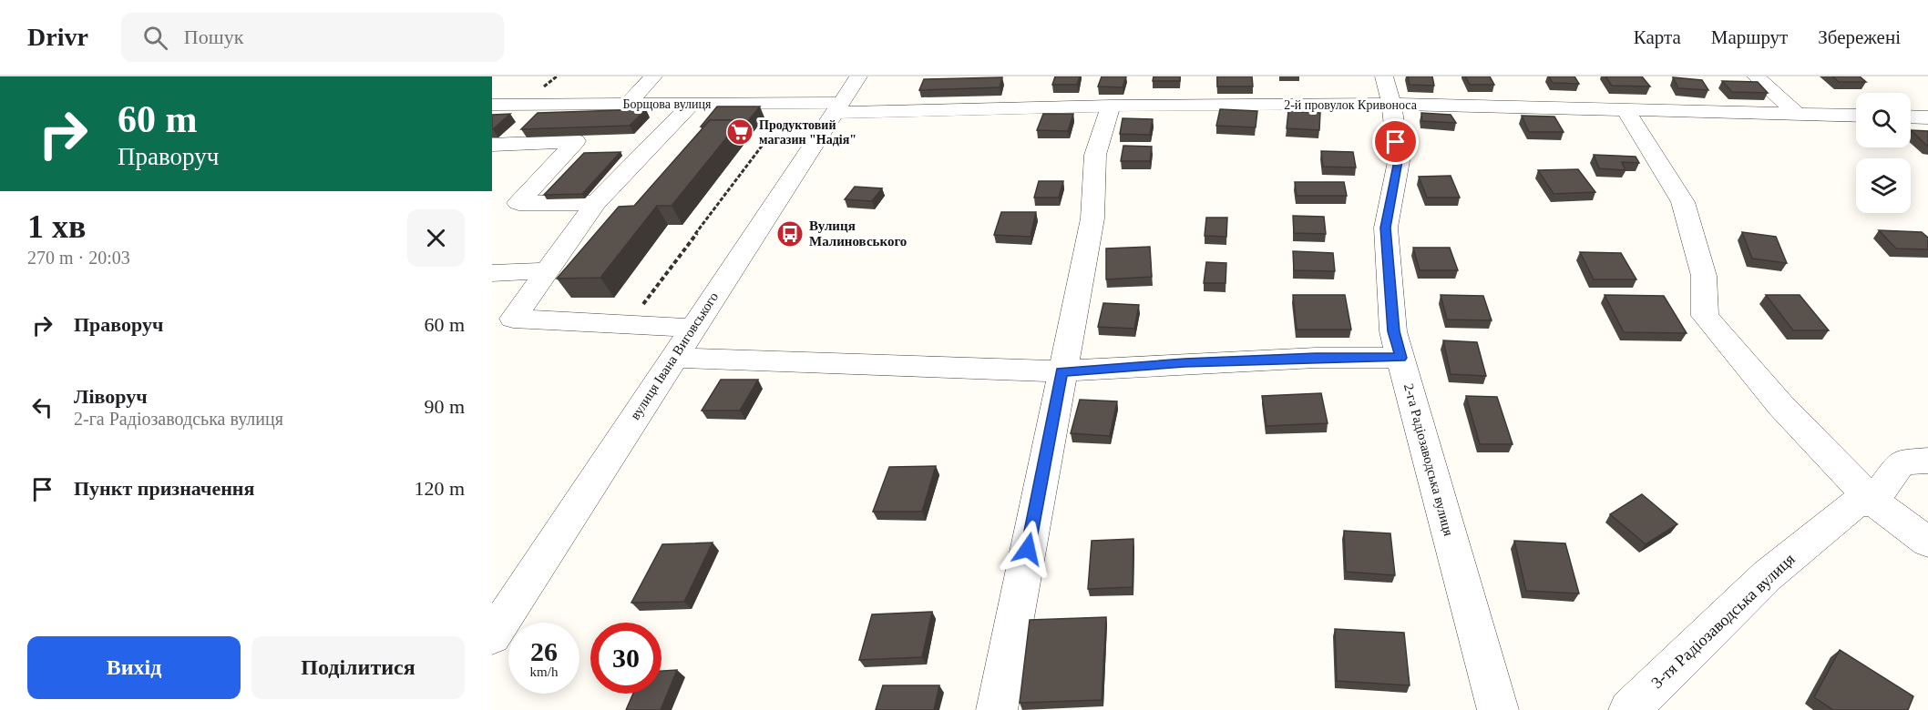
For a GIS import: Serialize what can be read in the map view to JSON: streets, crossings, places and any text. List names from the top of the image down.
{
  "streets": {
    "street": [
      "Борщова вулиця",
      "2-й провулок Кривоноса",
      "вулиця Івана Виговського",
      "2-га Радіозаводська вулиця",
      "3-тя Радіозаводська вулиця"
    ]
  },
  "crossings": [
    ["Борщова вулиця", "2-й провулок Кривоноса"],
    ["Борщова вулиця", "вулиця Івана Виговського"],
    ["2-й провулок Кривоноса", "вулиця Івана Виговського"],
    ["2-й провулок Кривоноса", "2-га Радіозаводська вулиця"]
  ],
  "places": {
    "supermarket": ["Продуктовий магазин \"Надія\""],
    "bus stop": ["Вулиця Малиновського"]
  },
  "page": {
    "header": "Drivr",
    "search": "Пошук",
    "nav": ["Карта", "Маршрут", "Збережені"],
    "turn": ["60 m", "Праворуч"],
    "heading": ["1 хв", "270 m · 20:03"],
    "list": [
      {
        "name": "Праворуч",
        "value": "60 m"
      },
      {
        "name": "Ліворуч",
        "note": "2-га Радіозаводська вулиця",
        "value": "90 m"
      },
      {
        "name": "Пункт призначення",
        "value": "120 m"
      }
    ],
    "speed": "26 km/h",
    "limit": "30",
    "buttons": ["Вихід", "Поділитися"]
  }
}
